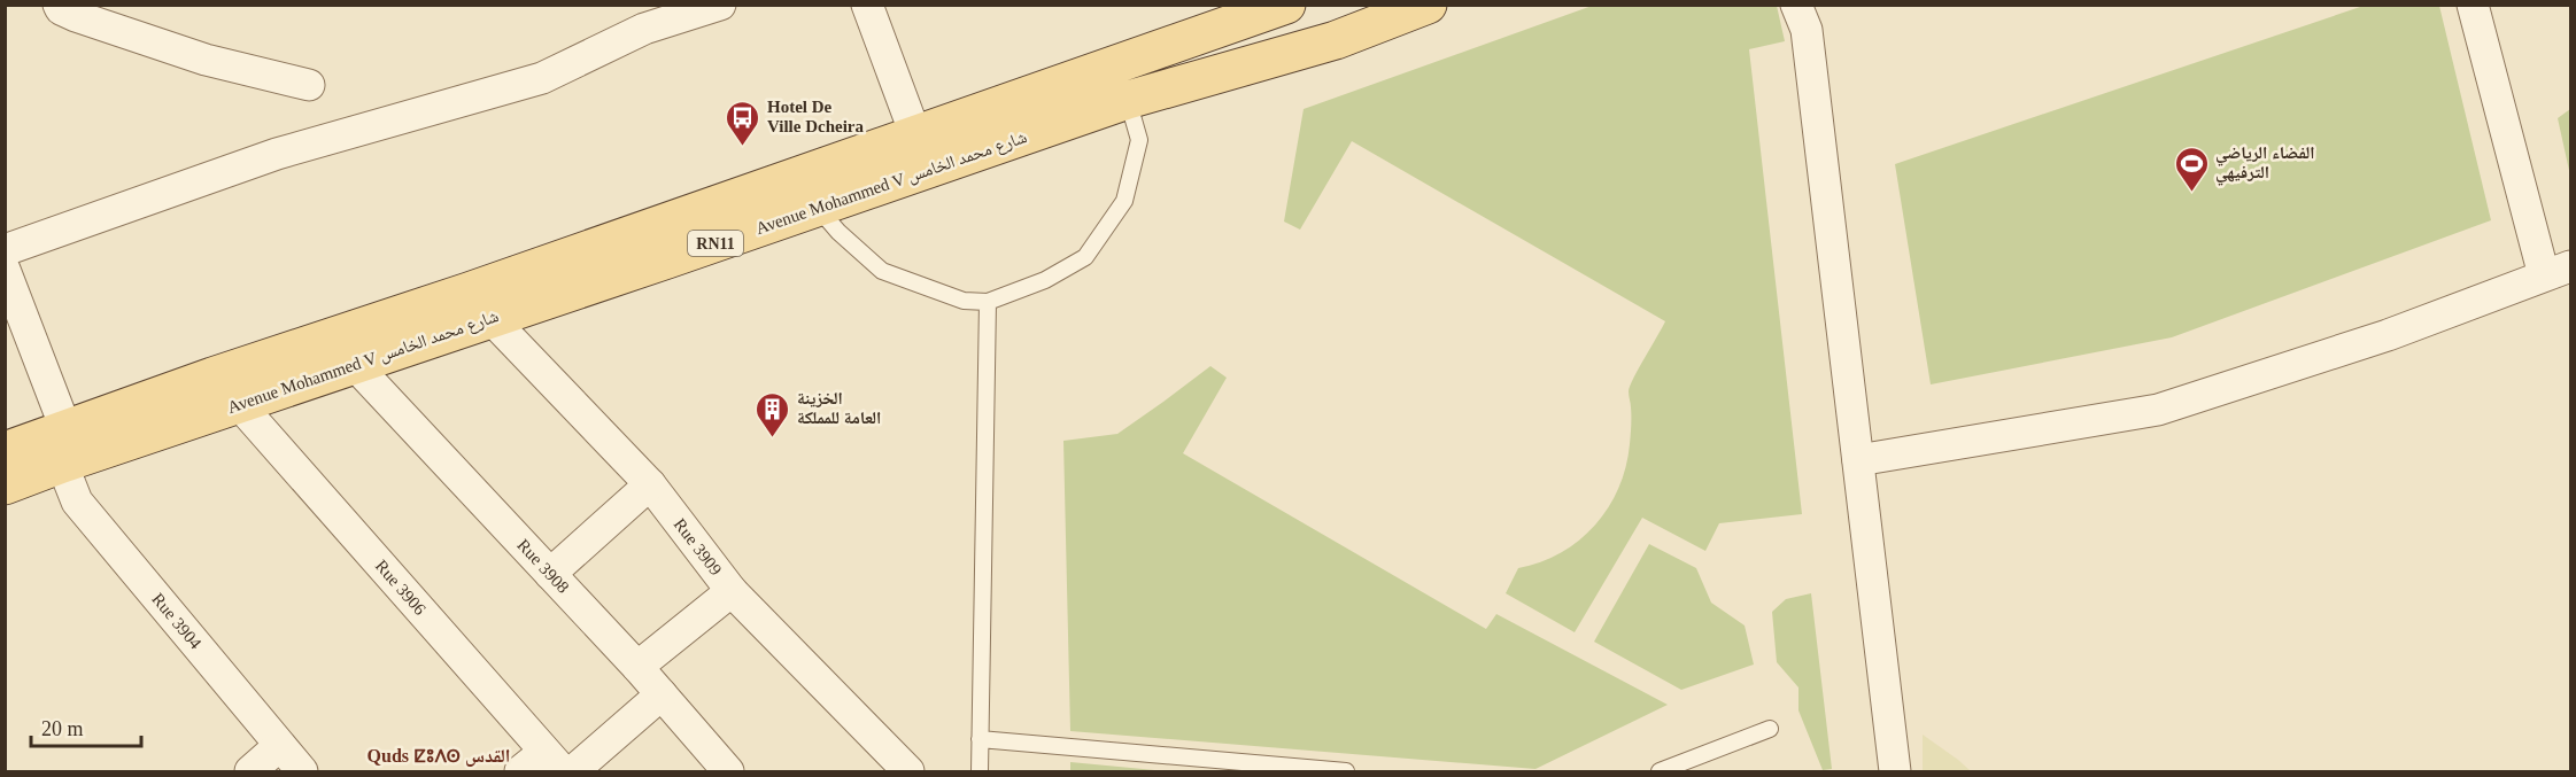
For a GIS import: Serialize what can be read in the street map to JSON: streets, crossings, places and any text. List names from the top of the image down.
{
  "streets": {
    "main road": ["Avenue Mohammed V شارع محمد الخامس", "RN11"],
    "street": [
      "Rue 3909",
      "Rue 3908",
      "Rue 3906",
      "Rue 3904"
    ]
  },
  "crossings": [
    ["Avenue Mohammed V شارع محمد الخامس", "Rue 3909"],
    ["Avenue Mohammed V شارع محمد الخامس", "Rue 3908"],
    ["Avenue Mohammed V شارع محمد الخامس", "Rue 3906"],
    ["Avenue Mohammed V شارع محمد الخامس", "Rue 3904"]
  ],
  "districts": ["Quds ⵇⵓⴷⵙ القدس"],
  "places": {
    "bus stop": ["Hotel De Ville Dcheira"],
    "sports": ["الفضاء الرياضي الترفيهي"],
    "building": ["الخزينة العامة للمملكة"]
  },
  "scale_bar": "20 m"
}
